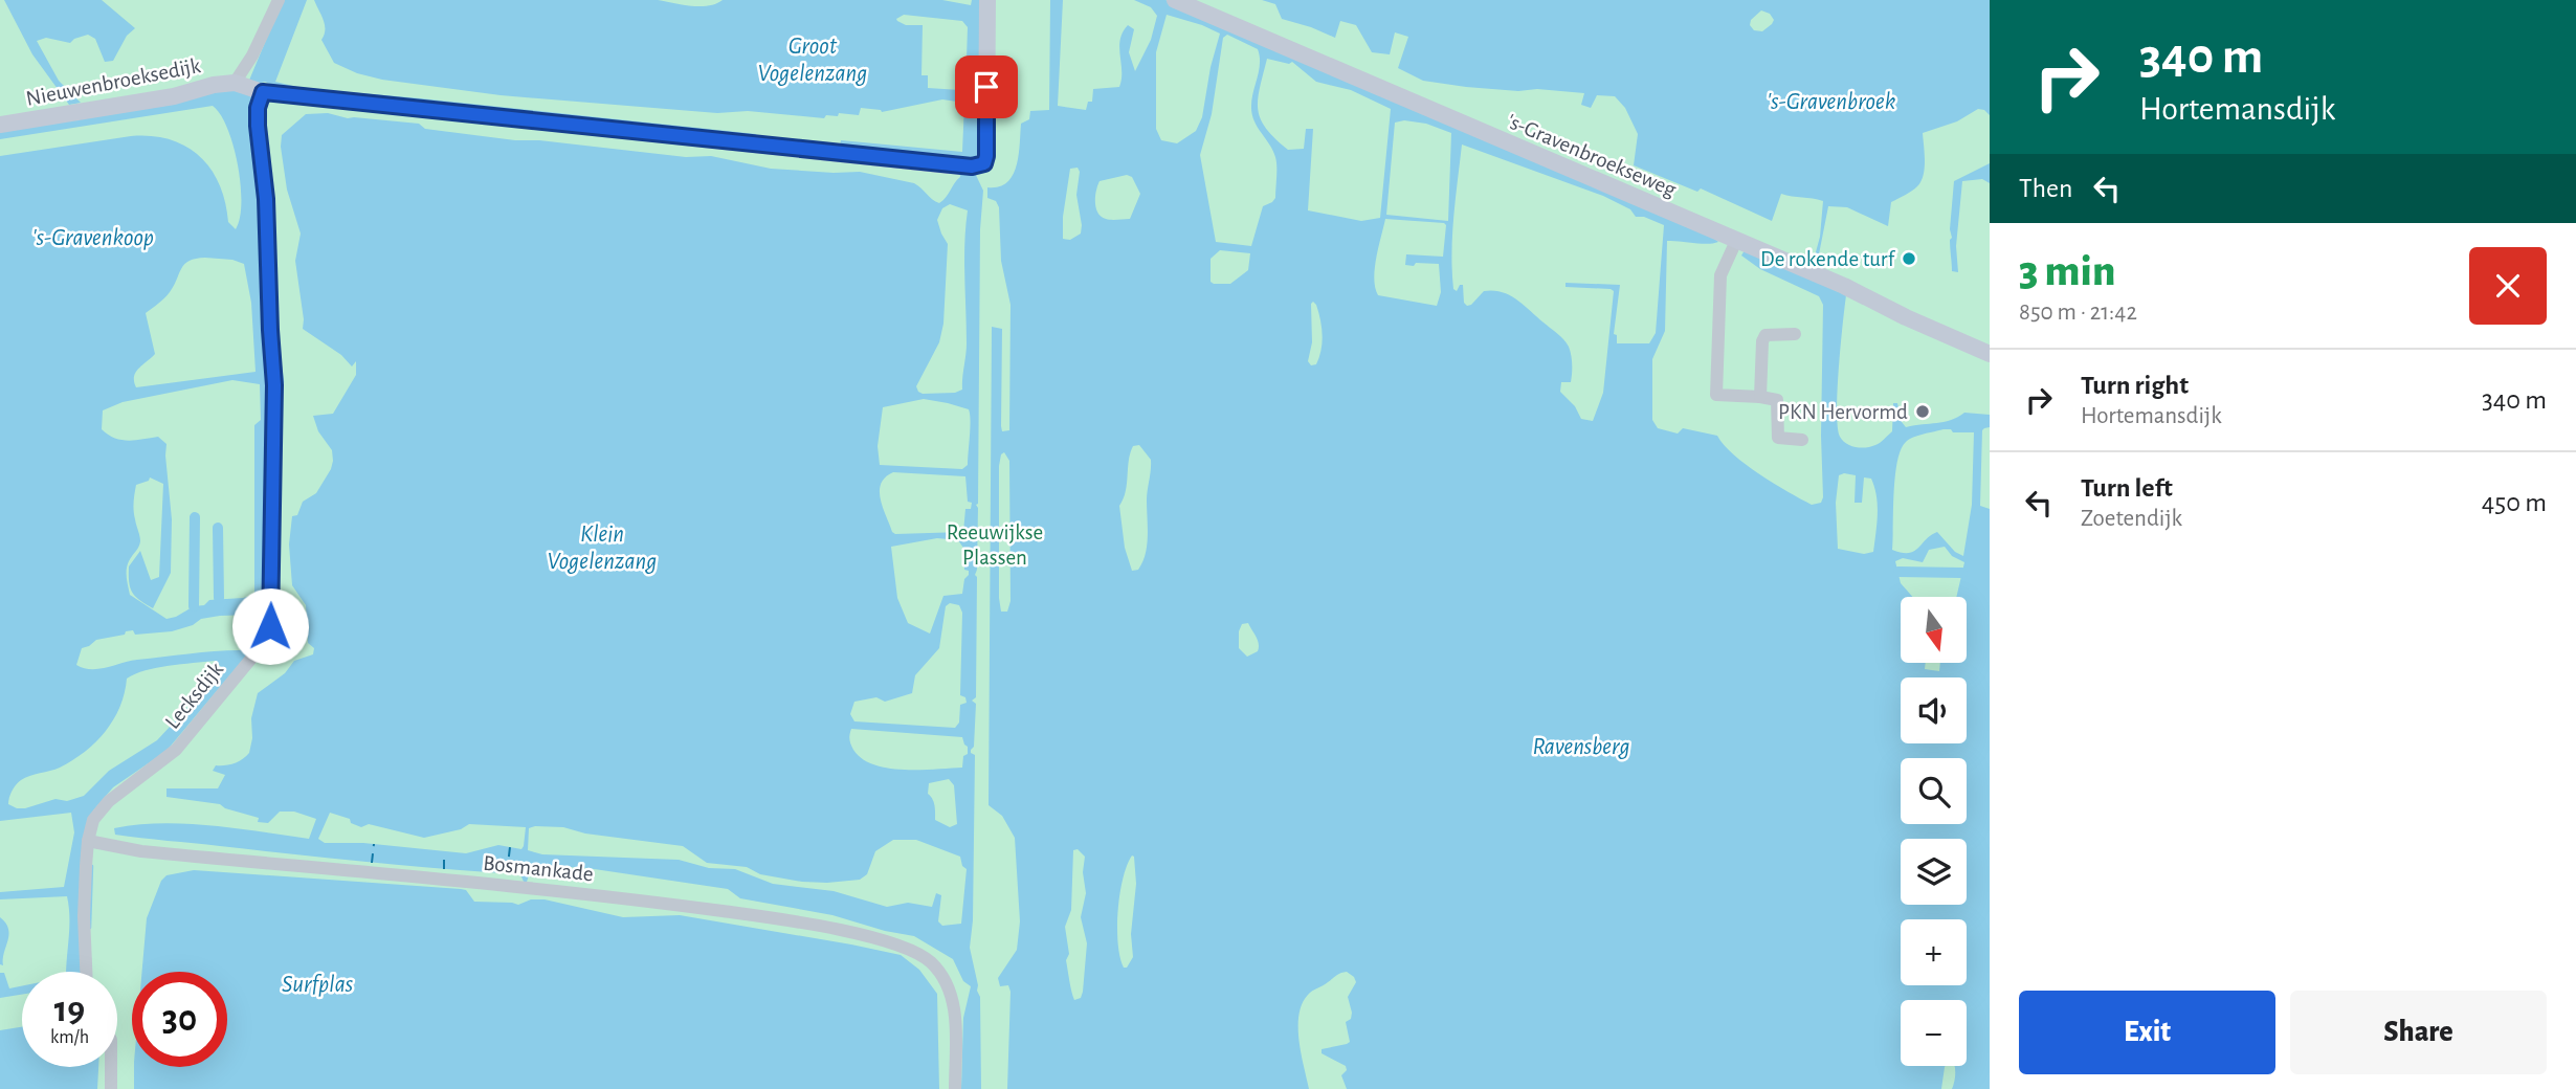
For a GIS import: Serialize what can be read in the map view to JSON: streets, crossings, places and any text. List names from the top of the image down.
{
  "streets": {
    "street": [
      "Nieuwenbroeksedijk",
      "'s-Gravenbroekseweg",
      "Lecksdijk",
      "Bosmankade"
    ]
  },
  "crossings": [
    ["Nieuwenbroeksedijk", "Lecksdijk"],
    ["Lecksdijk", "Bosmankade"]
  ],
  "water": [
    "Groot Vogelenzang",
    "'s-Gravenbroek",
    "'s-Gravenkoop",
    "Klein Vogelenzang",
    "Ravensberg",
    "Surfplas"
  ],
  "parks": ["Reeuwijkse Plassen"],
  "places": ["De rokende turf", "PKN Hervormd"],
  "north": "bottom",
  "page": {
    "turn": ["340 m", "Hortemansdijk"],
    "then": "Then",
    "heading": ["3 min", "850 m · 21:42"],
    "list": [
      {
        "name": "Turn right",
        "note": "Hortemansdijk",
        "value": "340 m"
      },
      {
        "name": "Turn left",
        "note": "Zoetendijk",
        "value": "450 m"
      }
    ],
    "map_buttons": ["+", "−"],
    "speed": "19 km/h",
    "limit": "30",
    "buttons": ["Exit", "Share"]
  }
}
